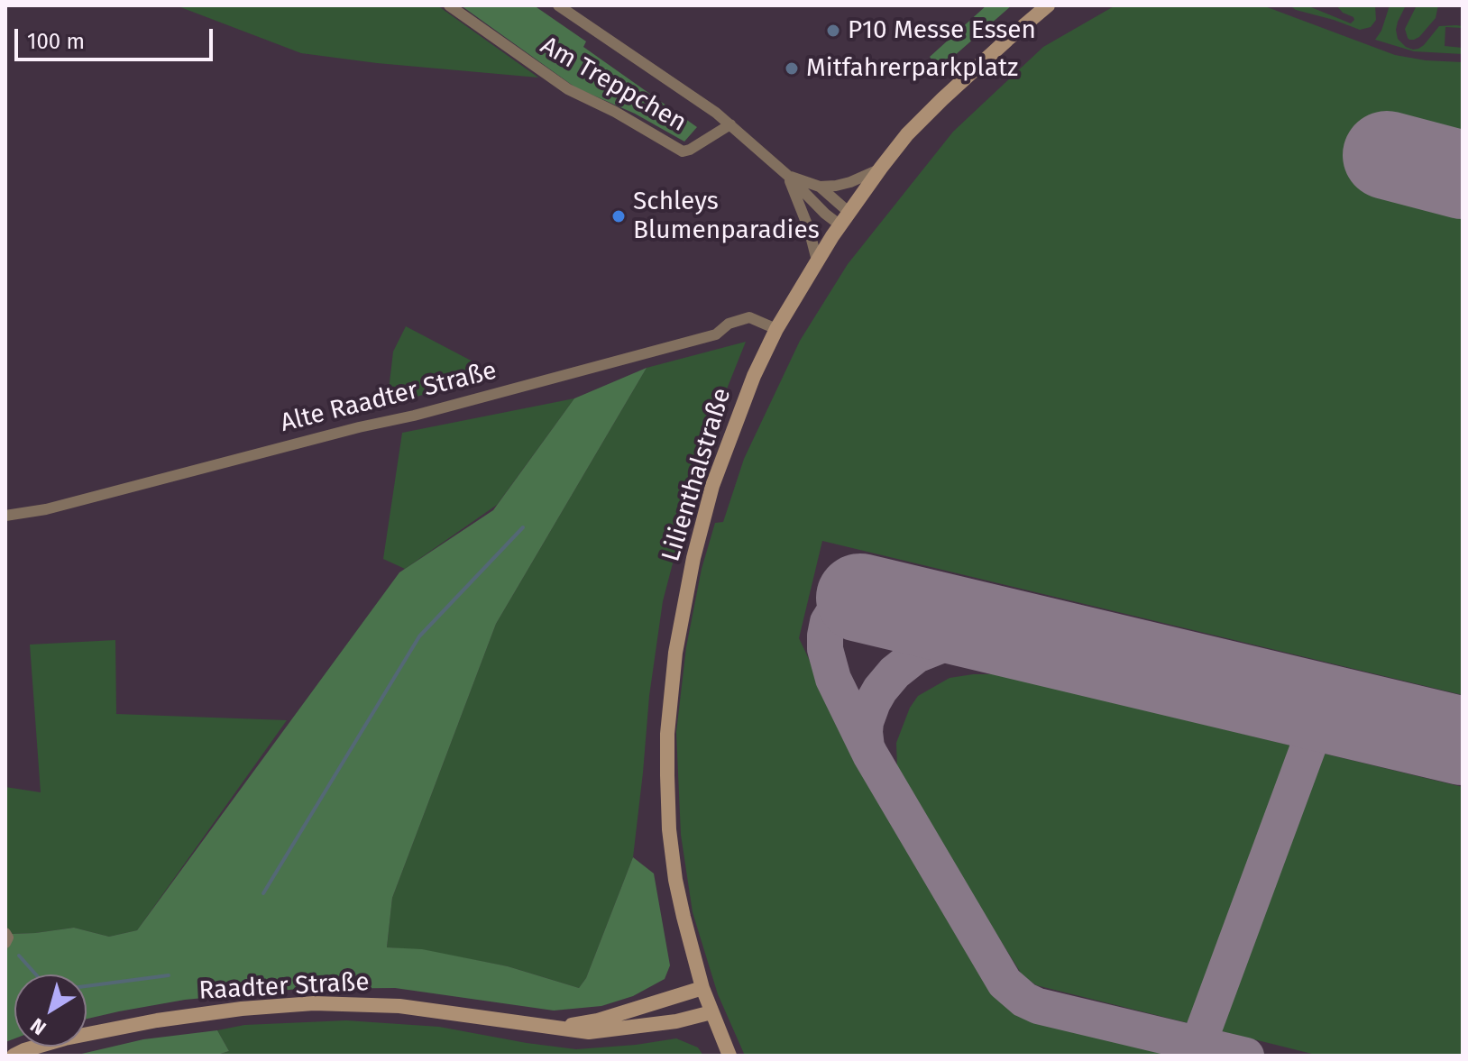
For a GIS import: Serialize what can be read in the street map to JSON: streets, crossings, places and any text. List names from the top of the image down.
{
  "streets": {
    "main road": ["Lilienthalstraße", "Raadter Straße"],
    "street": ["Am Treppchen", "Alte Raadter Straße"]
  },
  "crossings": [
    ["Alte Raadter Straße", "Lilienthalstraße"],
    ["Lilienthalstraße", "Raadter Straße"]
  ],
  "places": ["P10 Messe Essen", "Mitfahrerparkplatz", "Schleys Blumenparadies"],
  "scale_bar": "100 m",
  "north": "bottom left"
}
